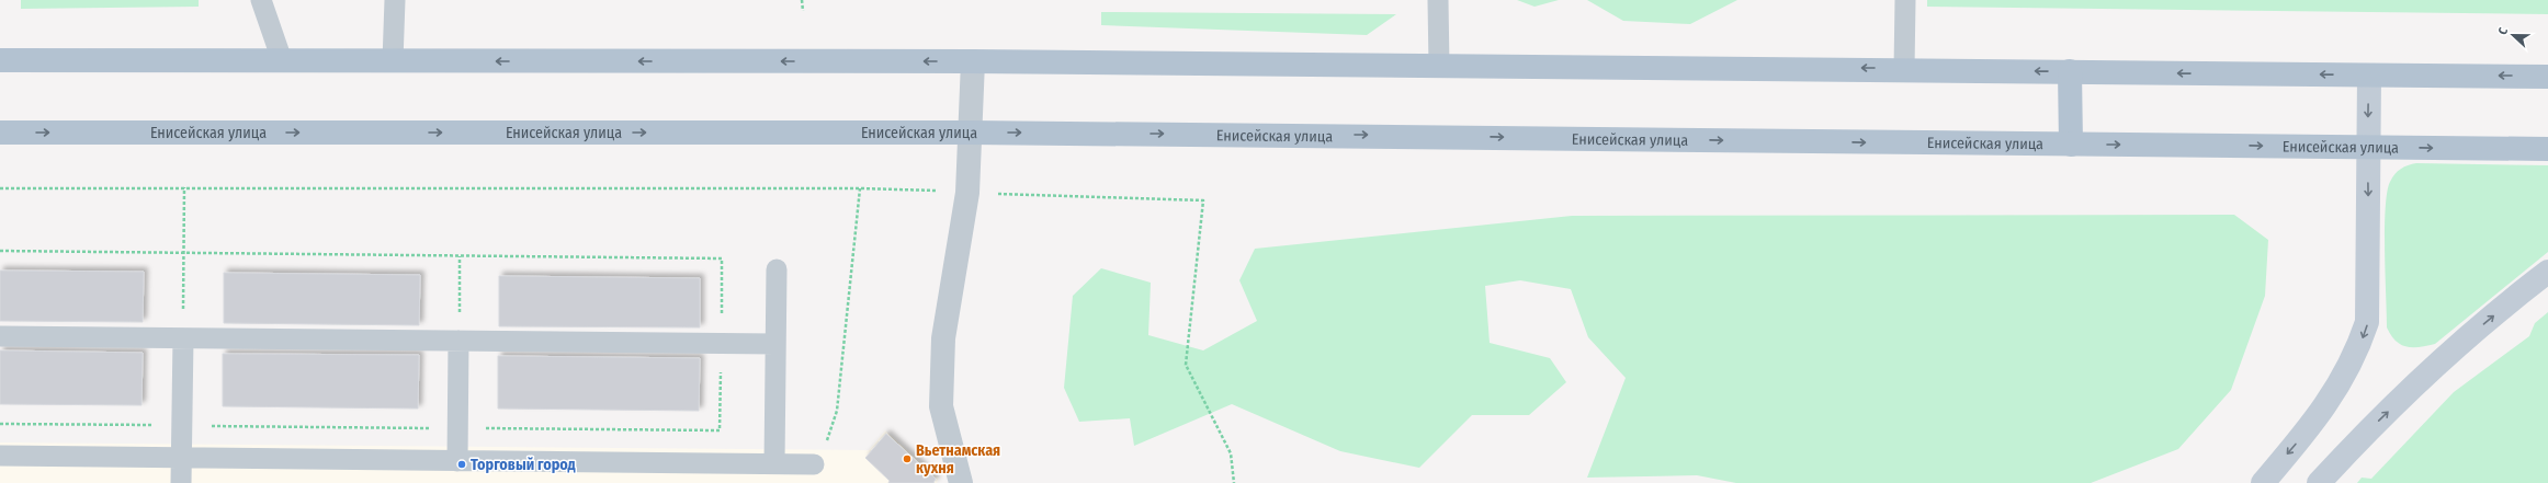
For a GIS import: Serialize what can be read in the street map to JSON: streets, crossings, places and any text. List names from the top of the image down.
{
  "streets": {
    "main road": ["Енисейская улица"]
  },
  "places": ["Вьетнамская кухня", "Торговый город"],
  "north": "left"
}
